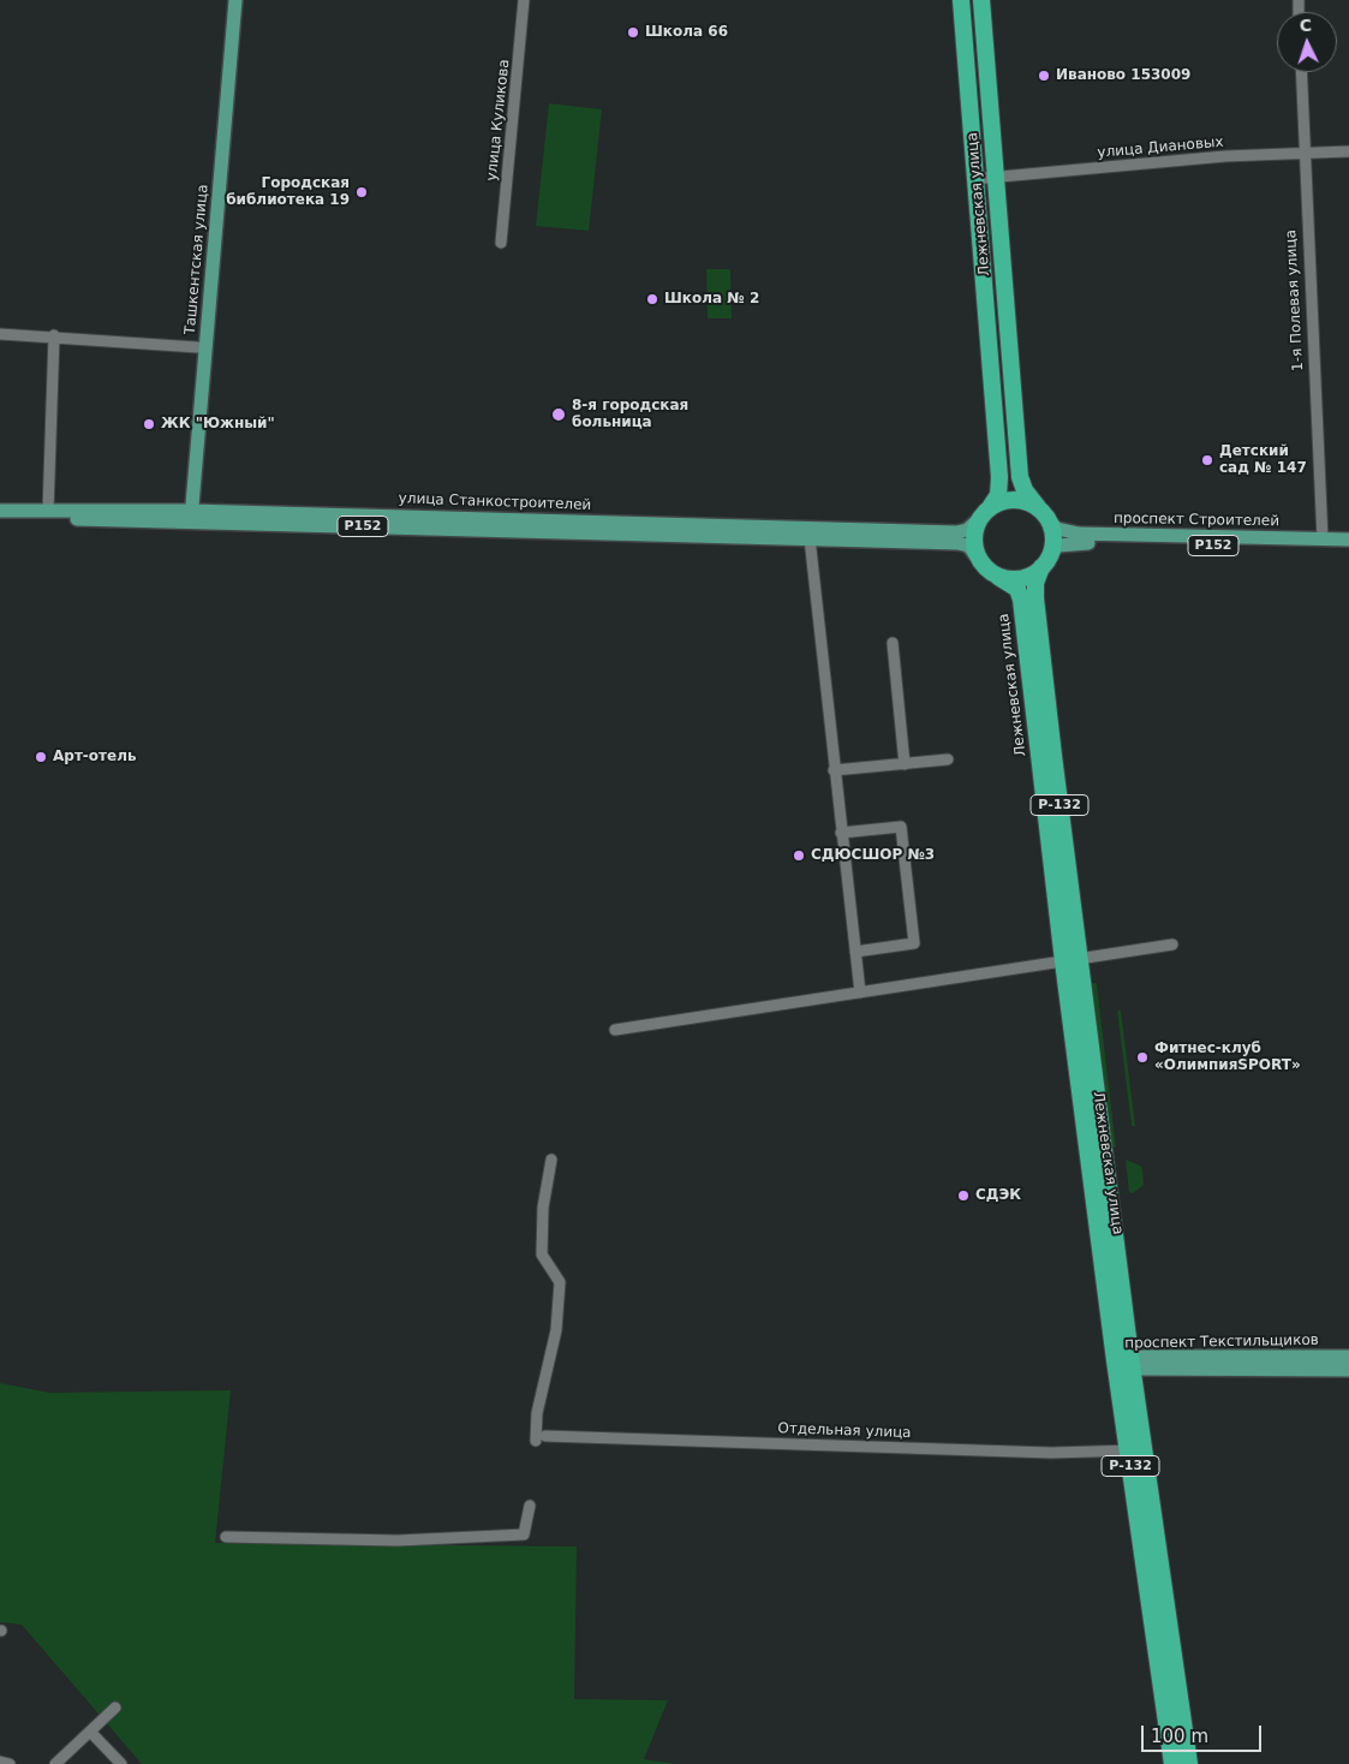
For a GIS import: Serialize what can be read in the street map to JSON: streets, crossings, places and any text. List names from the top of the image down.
{
  "streets": {
    "highway": ["Лежневская улица", "Р-132"],
    "main road": [
      "Ташкентская улица",
      "улица Станкостроителей",
      "проспект Строителей",
      "Р152",
      "проспект Текстильщиков"
    ],
    "street": [
      "улица Куликова",
      "улица Диановых",
      "1-я Полевая улица",
      "Отдельная улица"
    ]
  },
  "crossings": [
    ["улица Диановых", "Лежневская улица"],
    ["улица Диановых", "1-я Полевая улица"],
    ["Лежневская улица", "улица Станкостроителей"],
    ["Лежневская улица", "проспект Строителей"],
    ["Лежневская улица", "проспект Текстильщиков"],
    ["Лежневская улица", "Отдельная улица"],
    ["Ташкентская улица", "улица Станкостроителей"],
    ["1-я Полевая улица", "проспект Строителей"],
    ["улица Станкостроителей", "проспект Строителей"]
  ],
  "places": [
    "Школа 66",
    "Иваново 153009",
    "Городская библиотека 19",
    "Школа № 2",
    "8-я городская больница",
    "ЖК \"Южный\"",
    "Детский сад № 147",
    "Арт-отель",
    "СДЮСШОР №3",
    "Фитнес-клуб «ОлимпияSPORT»",
    "СДЭК"
  ],
  "scale_bar": "100 m",
  "north": "top"
}
